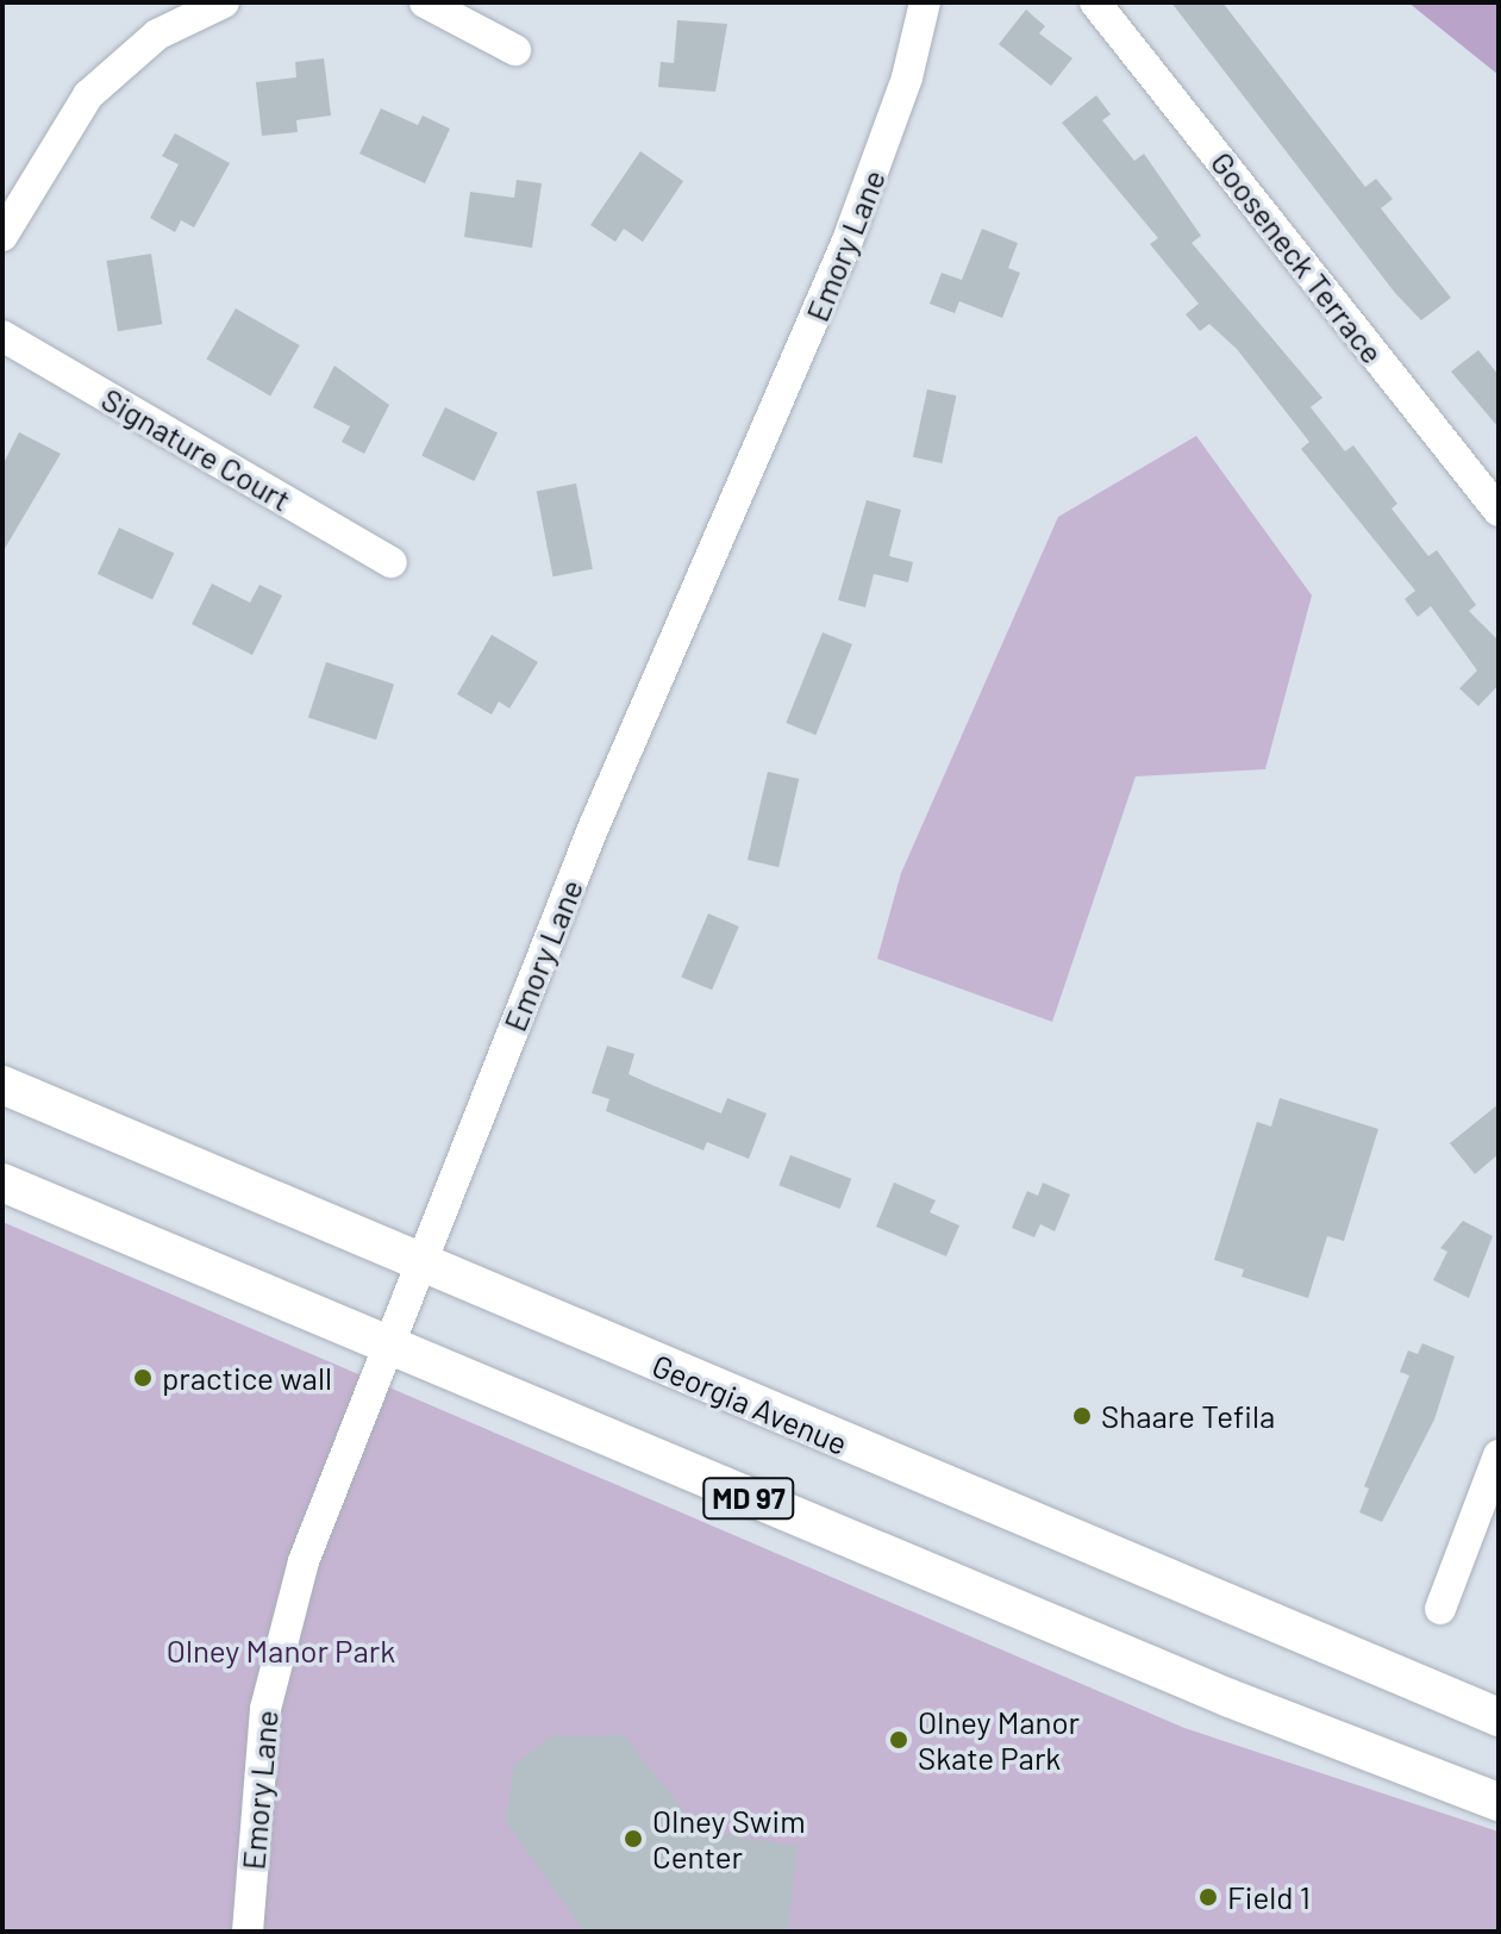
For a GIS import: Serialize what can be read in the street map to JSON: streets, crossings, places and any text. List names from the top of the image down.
{
  "streets": {
    "main road": ["Georgia Avenue", "MD 97"],
    "street": ["Emory Lane", "Gooseneck Terrace", "Signature Court"]
  },
  "crossings": [
    ["Emory Lane", "Georgia Avenue"],
    ["Emory Lane", "MD 97"]
  ],
  "parks": ["Olney Manor Park"],
  "places": [
    "practice wall",
    "Shaare Tefila",
    "Olney Manor Skate Park",
    "Olney Swim Center",
    "Field 1"
  ]
}
